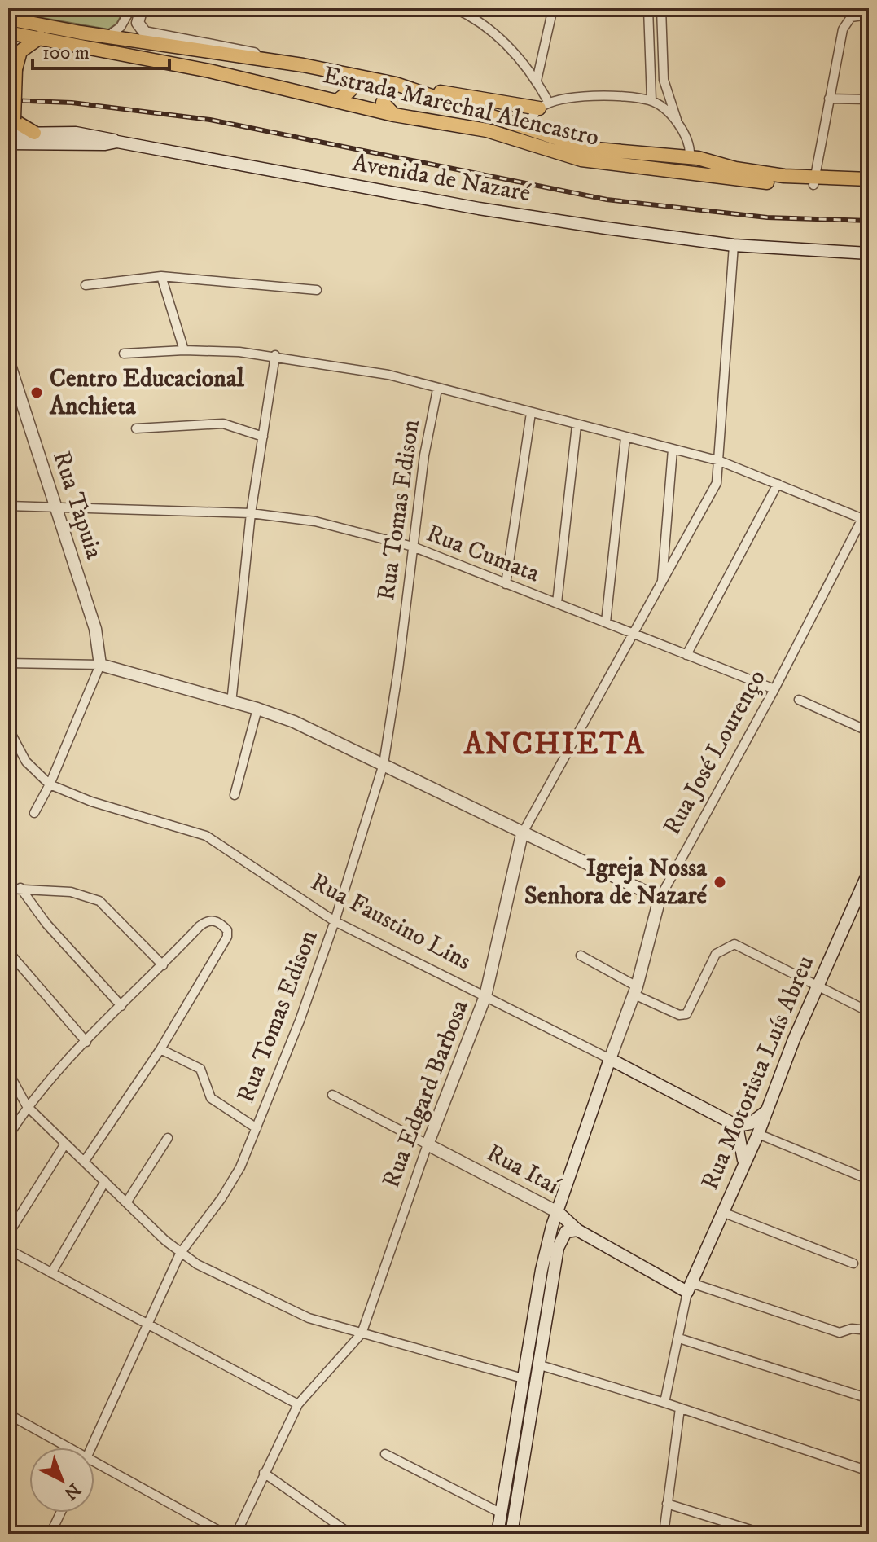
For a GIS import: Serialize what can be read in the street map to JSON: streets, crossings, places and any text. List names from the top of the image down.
{
  "streets": {
    "main road": [
      "Estrada Marechal Alencastro",
      "Avenida de Nazaré",
      "Rua Tapuia",
      "Rua José Lourenço",
      "Rua Faustino Lins",
      "Rua Motorista Luís Abreu",
      "Rua Edgard Barbosa",
      "Rua Itaí"
    ],
    "street": ["Rua Tomas Edison", "Rua Cumata"]
  },
  "crossings": [
    ["Avenida de Nazaré", "Rua Edgard Barbosa"],
    ["Rua Tapuia", "Rua Cumata"],
    ["Rua Tomas Edison", "Rua Cumata"],
    ["Rua Tomas Edison", "Rua Faustino Lins"],
    ["Rua Cumata", "Rua José Lourenço"],
    ["Rua Cumata", "Rua Edgard Barbosa"],
    ["Rua José Lourenço", "Rua Faustino Lins"],
    ["Rua José Lourenço", "Rua Itaí"],
    ["Rua Faustino Lins", "Rua Edgard Barbosa"],
    ["Rua Motorista Luís Abreu", "Rua Itaí"],
    ["Rua Edgard Barbosa", "Rua Itaí"]
  ],
  "districts": ["ANCHIETA"],
  "places": ["Centro Educacional Anchieta", "Igreja Nossa Senhora de Nazaré"],
  "scale_bar": "100 m",
  "north": "bottom right"
}
